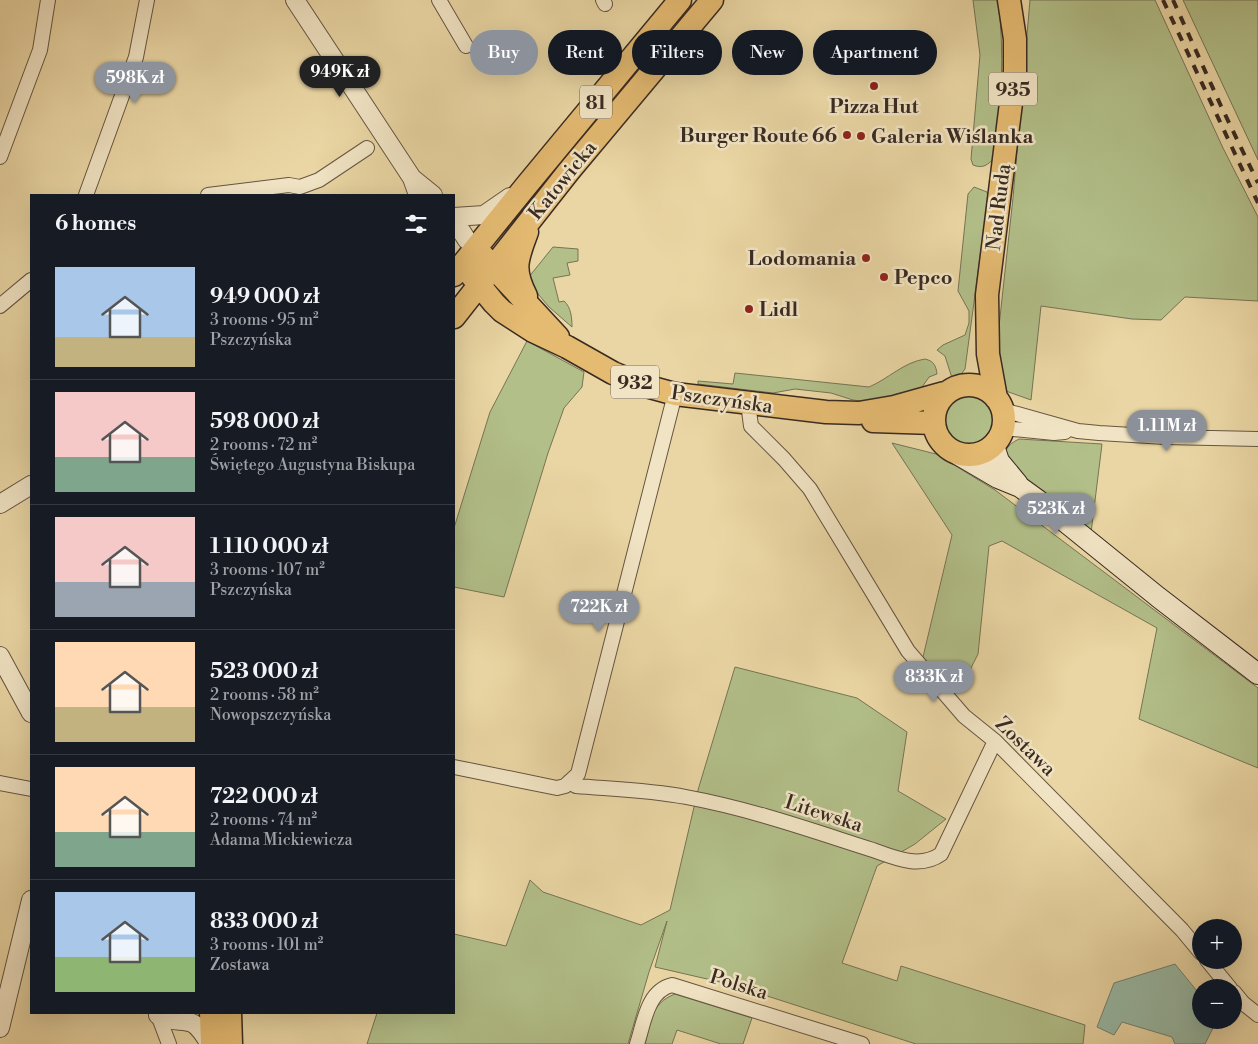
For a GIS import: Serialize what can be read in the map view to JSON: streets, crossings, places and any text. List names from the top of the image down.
{
  "streets": {
    "main road": [
      "935",
      "81",
      "Katowicka",
      "Nad Rudą",
      "932",
      "Pszczyńska"
    ],
    "street": ["Zostawa", "Litewska", "Polska"]
  },
  "crossings": [
    ["935", "Nad Rudą"],
    ["935", "Pszczyńska"],
    ["Katowicka", "Pszczyńska"],
    ["Nad Rudą", "Pszczyńska"],
    ["Pszczyńska", "Zostawa"],
    ["Zostawa", "Litewska"]
  ],
  "places": [
    "Pizza Hut",
    "Burger Route 66",
    "Galeria Wiślanka",
    "Lodomania",
    "Pepco",
    "Lidl"
  ],
  "page": {
    "chip": [
      "Buy",
      "Rent",
      "Filters",
      "New",
      "Apartment"
    ],
    "price": [
      "949K zł",
      "598K zł",
      "1.11M zł",
      "523K zł",
      "722K zł",
      "833K zł"
    ],
    "heading": "6 homes",
    "list": [
      {
        "name": "949 000 zł",
        "note": "3 rooms · 95 m² · Pszczyńska"
      },
      {
        "name": "598 000 zł",
        "note": "2 rooms · 72 m² · Świętego Augustyna Biskupa"
      },
      {
        "name": "1 110 000 zł",
        "note": "3 rooms · 107 m² · Pszczyńska"
      },
      {
        "name": "523 000 zł",
        "note": "2 rooms · 58 m² · Nowopszczyńska"
      },
      {
        "name": "722 000 zł",
        "note": "2 rooms · 74 m² · Adama Mickiewicza"
      },
      {
        "name": "833 000 zł",
        "note": "3 rooms · 101 m² · Zostawa"
      }
    ],
    "map_buttons": ["+", "−"]
  }
}
